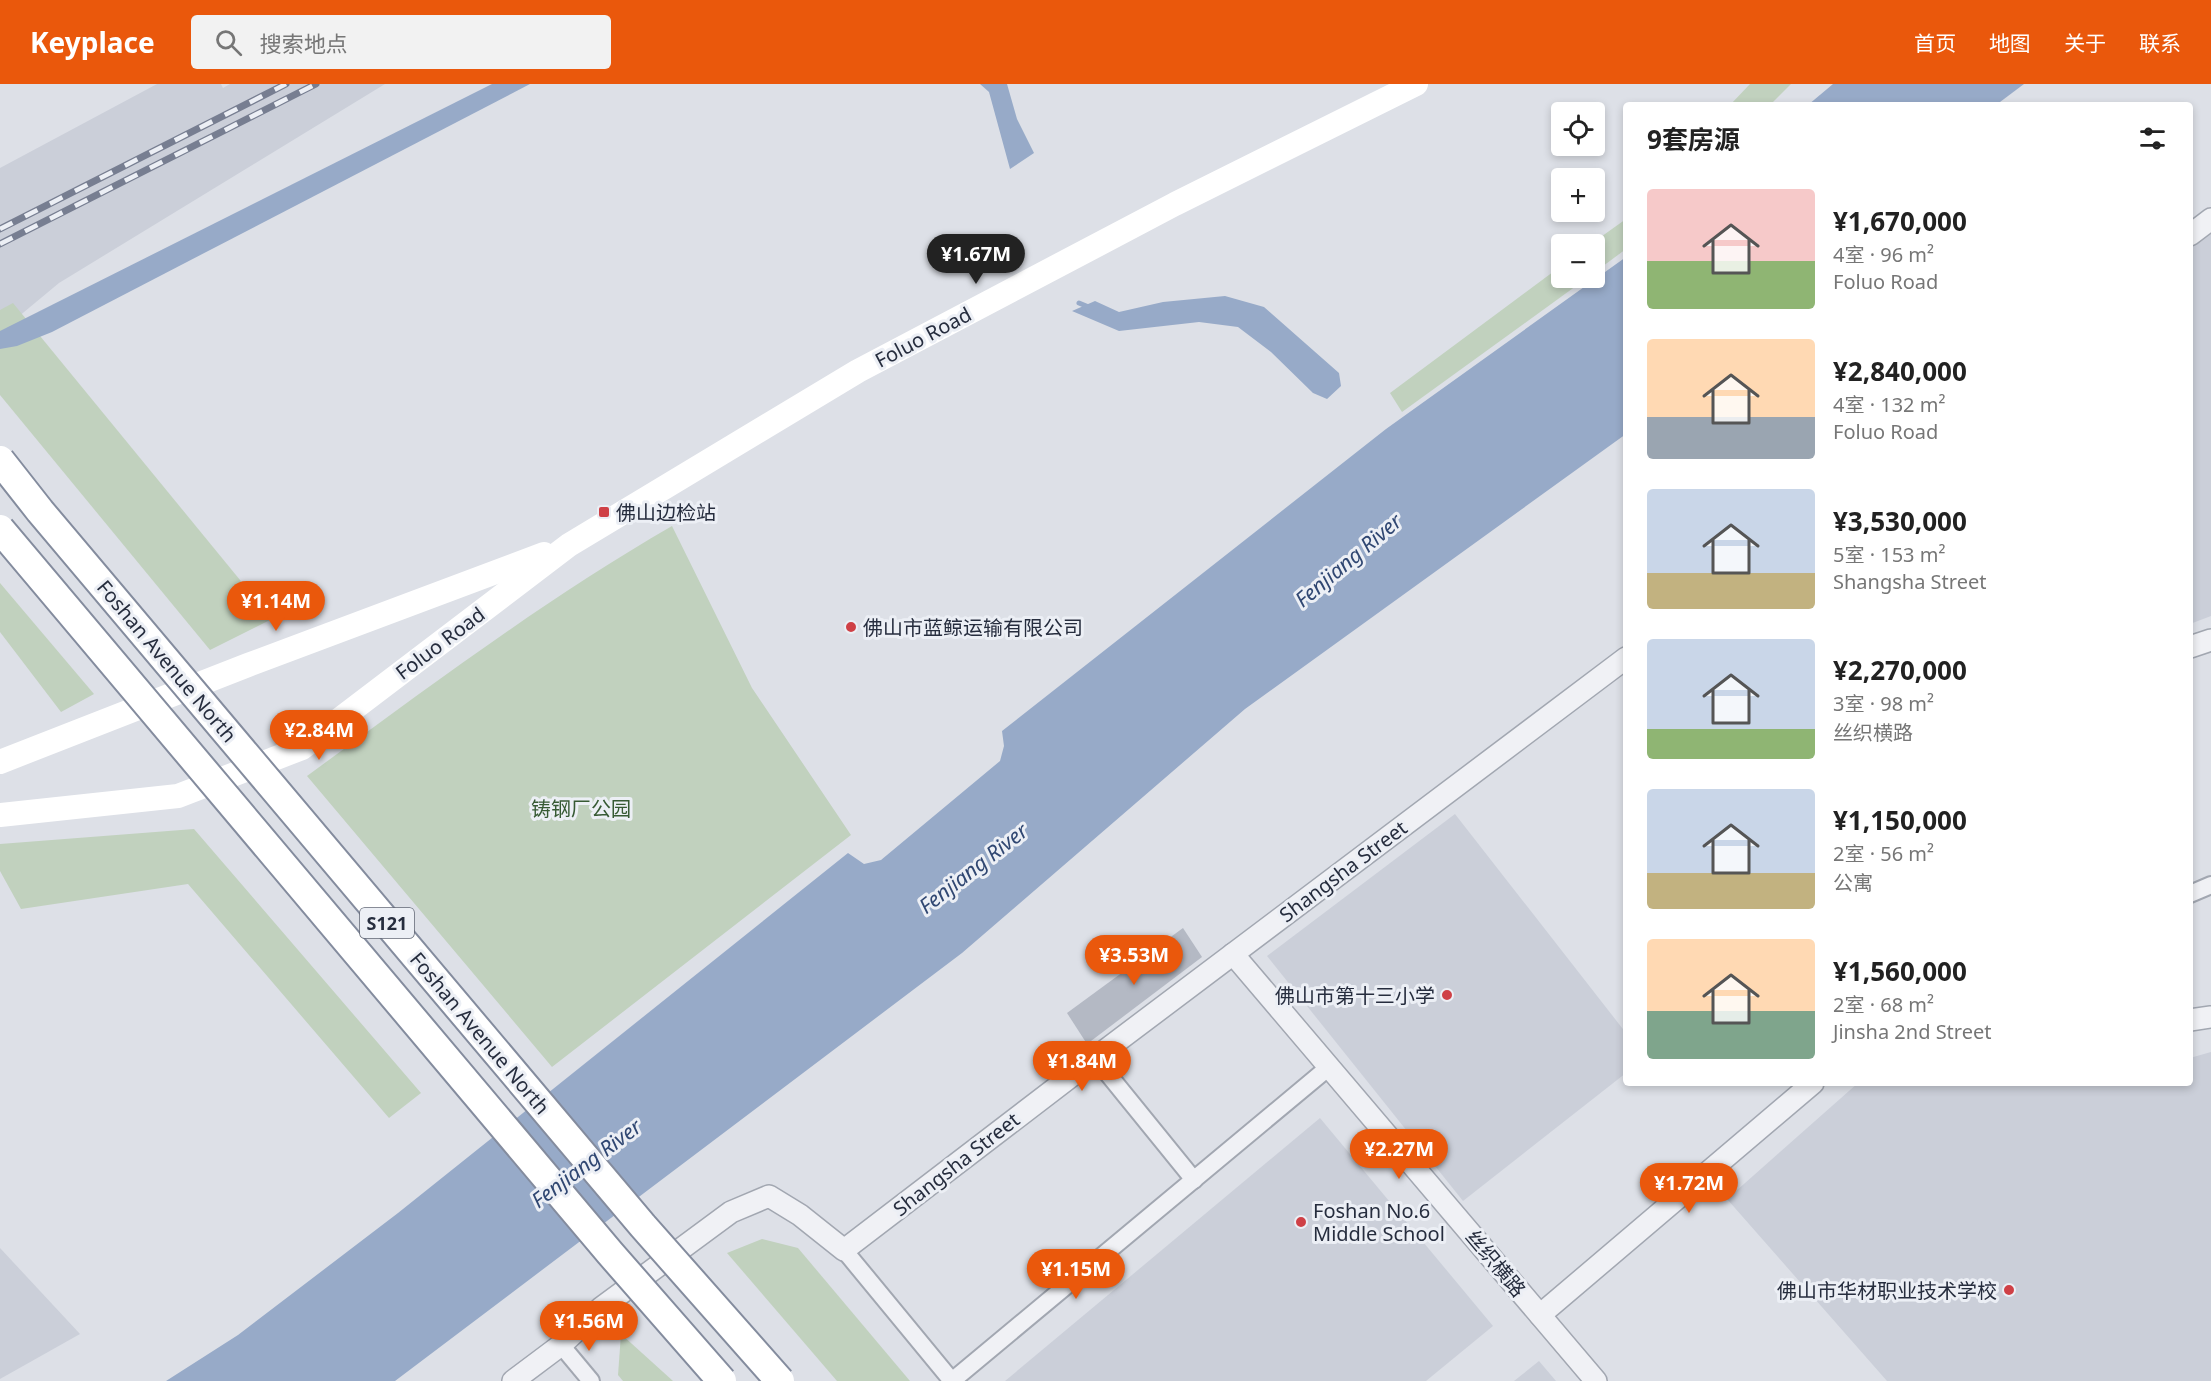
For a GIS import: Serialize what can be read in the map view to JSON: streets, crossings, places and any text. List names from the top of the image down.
{
  "streets": {
    "highway": ["Foshan Avenue North", "S121"],
    "main road": ["Foluo Road"],
    "street": ["Shangsha Street", "丝织横路"]
  },
  "crossings": [
    ["Shangsha Street", "丝织横路"]
  ],
  "water": ["Fenjiang River"],
  "parks": ["铸钢厂公园"],
  "places": {
    "transit": ["佛山边检站"],
    "other": [
      "佛山市蓝鲸运输有限公司",
      "佛山市第十三小学",
      "Foshan No.6 Middle School",
      "佛山市华材职业技术学校"
    ]
  },
  "page": {
    "header": "Keyplace",
    "search": "搜索地点",
    "nav": [
      "首页",
      "地图",
      "关于",
      "联系"
    ],
    "map_buttons": ["+", "−"],
    "heading": "9套房源",
    "list": [
      {
        "name": "¥1,670,000",
        "note": "4室 · 96 m² · Foluo Road"
      },
      {
        "name": "¥2,840,000",
        "note": "4室 · 132 m² · Foluo Road"
      },
      {
        "name": "¥3,530,000",
        "note": "5室 · 153 m² · Shangsha Street"
      },
      {
        "name": "¥2,270,000",
        "note": "3室 · 98 m² · 丝织横路"
      },
      {
        "name": "¥1,150,000",
        "note": "2室 · 56 m² · 公寓"
      },
      {
        "name": "¥1,560,000",
        "note": "2室 · 68 m² · Jinsha 2nd Street"
      }
    ],
    "price": [
      "¥1.67M",
      "¥1.14M",
      "¥2.84M",
      "¥3.53M",
      "¥1.84M",
      "¥2.27M",
      "¥1.72M",
      "¥1.15M",
      "¥1.56M"
    ]
  }
}
